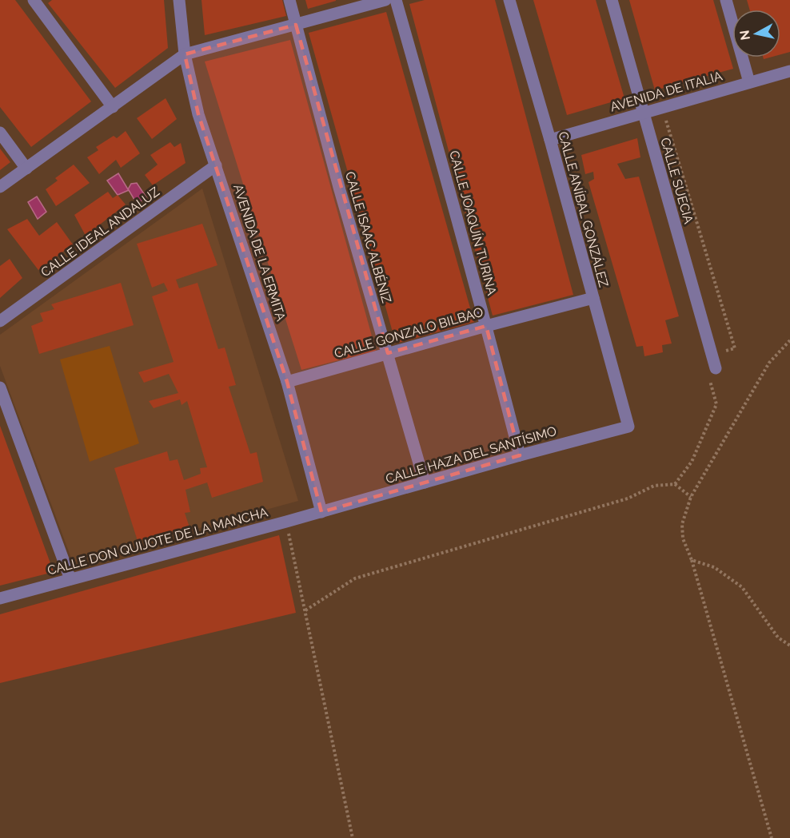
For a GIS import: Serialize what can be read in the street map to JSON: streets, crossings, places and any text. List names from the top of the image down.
{
  "streets": {
    "street": [
      "AVENIDA DE ITALIA",
      "CALLE SUECIA",
      "CALLE ANÍBAL GONZÁLEZ",
      "CALLE JOAQUÍN TURINA",
      "CALLE IDEAL ANDALUZ",
      "CALLE ISAAC ALBÉNIZ",
      "AVENIDA DE LA ERMITA",
      "CALLE GONZALO BILBAO",
      "CALLE HAZA DEL SANTÍSIMO",
      "CALLE DON QUIJOTE DE LA MANCHA"
    ]
  },
  "crossings": [
    ["AVENIDA DE ITALIA", "CALLE SUECIA"],
    ["AVENIDA DE ITALIA", "CALLE ANÍBAL GONZÁLEZ"],
    ["CALLE ANÍBAL GONZÁLEZ", "CALLE GONZALO BILBAO"],
    ["CALLE ANÍBAL GONZÁLEZ", "CALLE HAZA DEL SANTÍSIMO"],
    ["CALLE JOAQUÍN TURINA", "CALLE GONZALO BILBAO"],
    ["CALLE JOAQUÍN TURINA", "CALLE HAZA DEL SANTÍSIMO"],
    ["CALLE IDEAL ANDALUZ", "AVENIDA DE LA ERMITA"],
    ["CALLE ISAAC ALBÉNIZ", "CALLE GONZALO BILBAO"],
    ["CALLE ISAAC ALBÉNIZ", "CALLE HAZA DEL SANTÍSIMO"],
    ["AVENIDA DE LA ERMITA", "CALLE GONZALO BILBAO"],
    ["AVENIDA DE LA ERMITA", "CALLE HAZA DEL SANTÍSIMO"],
    ["AVENIDA DE LA ERMITA", "CALLE DON QUIJOTE DE LA MANCHA"],
    ["CALLE HAZA DEL SANTÍSIMO", "CALLE DON QUIJOTE DE LA MANCHA"]
  ],
  "north": "left"
}
